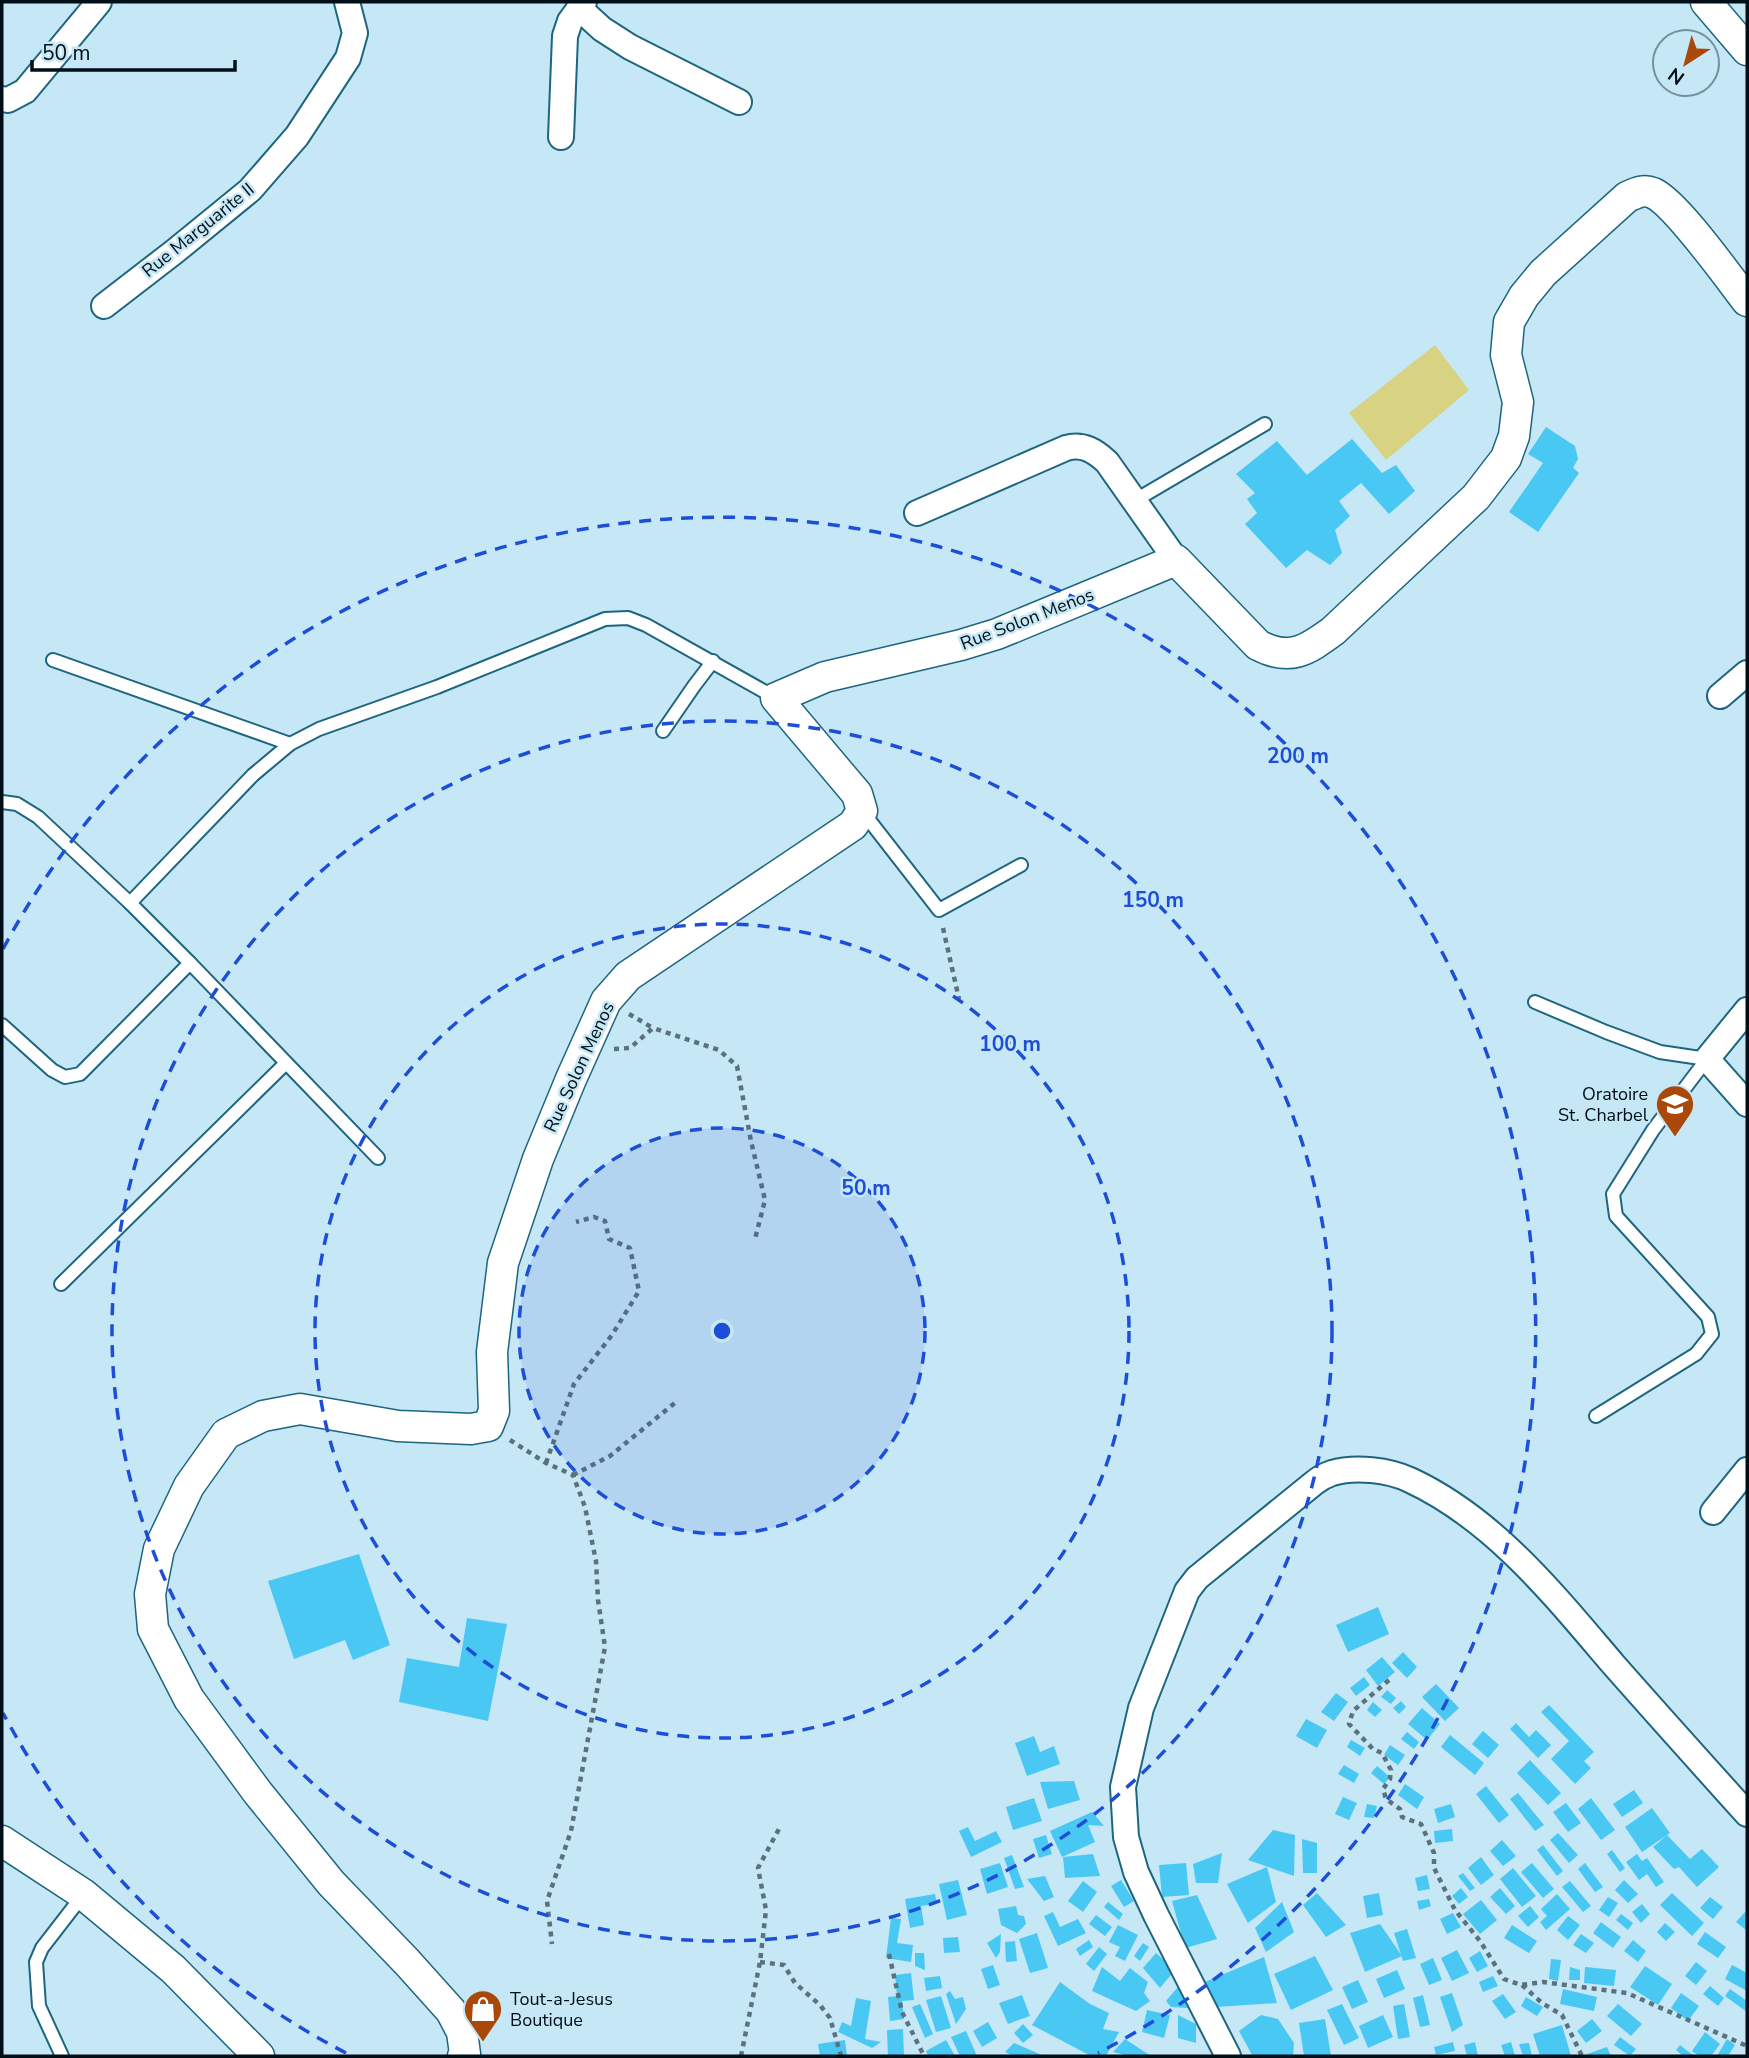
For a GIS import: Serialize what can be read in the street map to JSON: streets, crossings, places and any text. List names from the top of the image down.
{
  "streets": {
    "street": ["Rue Marguarite II", "Rue Solon Menos"]
  },
  "places": {
    "school or university": ["Oratoire St. Charbel"],
    "shop": ["Tout-a-Jesus Boutique"]
  },
  "scale_bar": "50 m",
  "north": "bottom left",
  "rings": [
    "200 m",
    "150 m",
    "100 m",
    "50 m"
  ]
}
